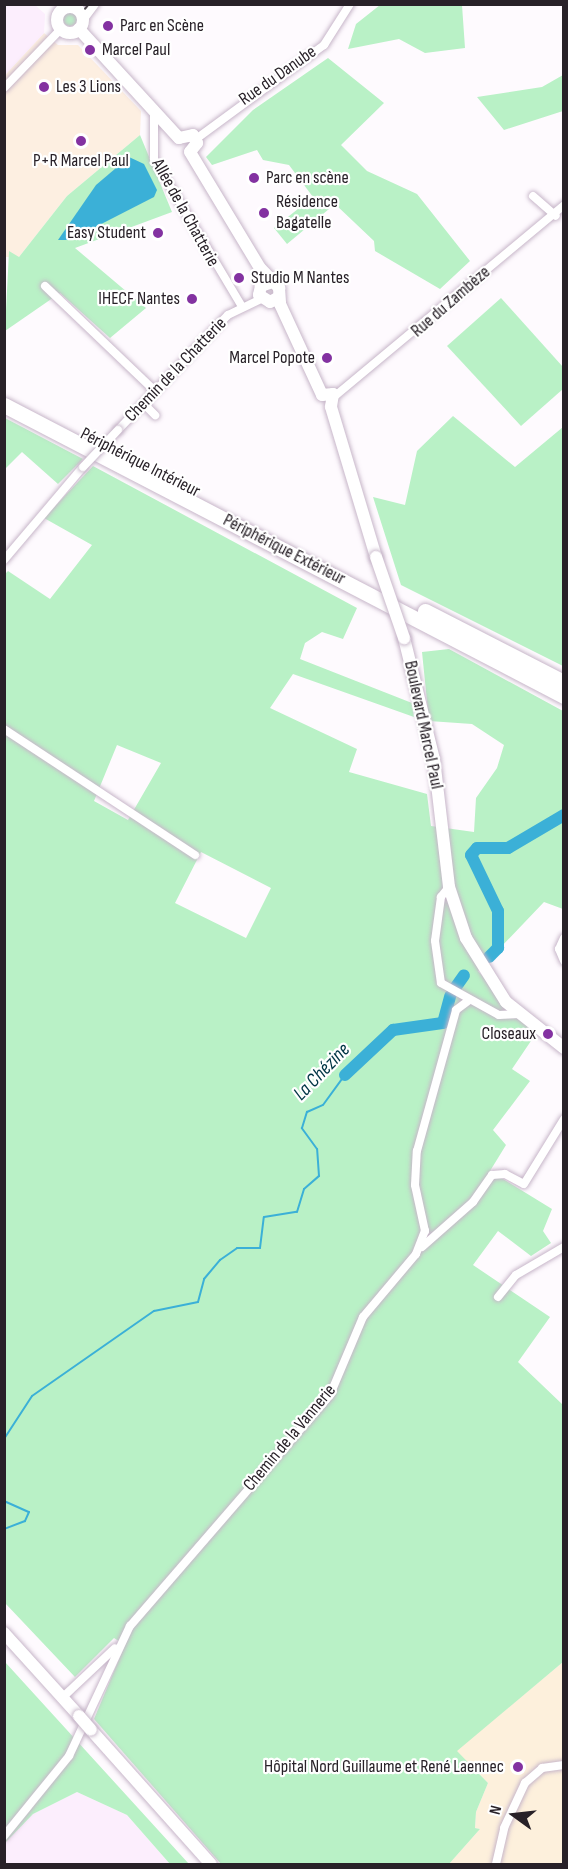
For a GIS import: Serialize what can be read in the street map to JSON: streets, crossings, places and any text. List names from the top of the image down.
{
  "streets": {
    "highway": ["Périphérique Intérieur", "Périphérique Extérieur"],
    "street": [
      "Rue du Danube",
      "Allée de la Chatterie",
      "Rue du Zambèze",
      "Chemin de la Chatterie",
      "Boulevard Marcel Paul",
      "Chemin de la Vannerie"
    ]
  },
  "crossings": [
    ["Allée de la Chatterie", "Chemin de la Chatterie"],
    ["Rue du Zambèze", "Boulevard Marcel Paul"]
  ],
  "water": ["La Chézine"],
  "places": [
    "Parc en Scène",
    "Marcel Paul",
    "Les 3 Lions",
    "P+R Marcel Paul",
    "Parc en scène",
    "Résidence Bagatelle",
    "Easy Student",
    "Studio M Nantes",
    "IHECF Nantes",
    "Marcel Popote",
    "Closeaux",
    "Hôpital Nord Guillaume et René Laennec"
  ],
  "north": "left"
}
